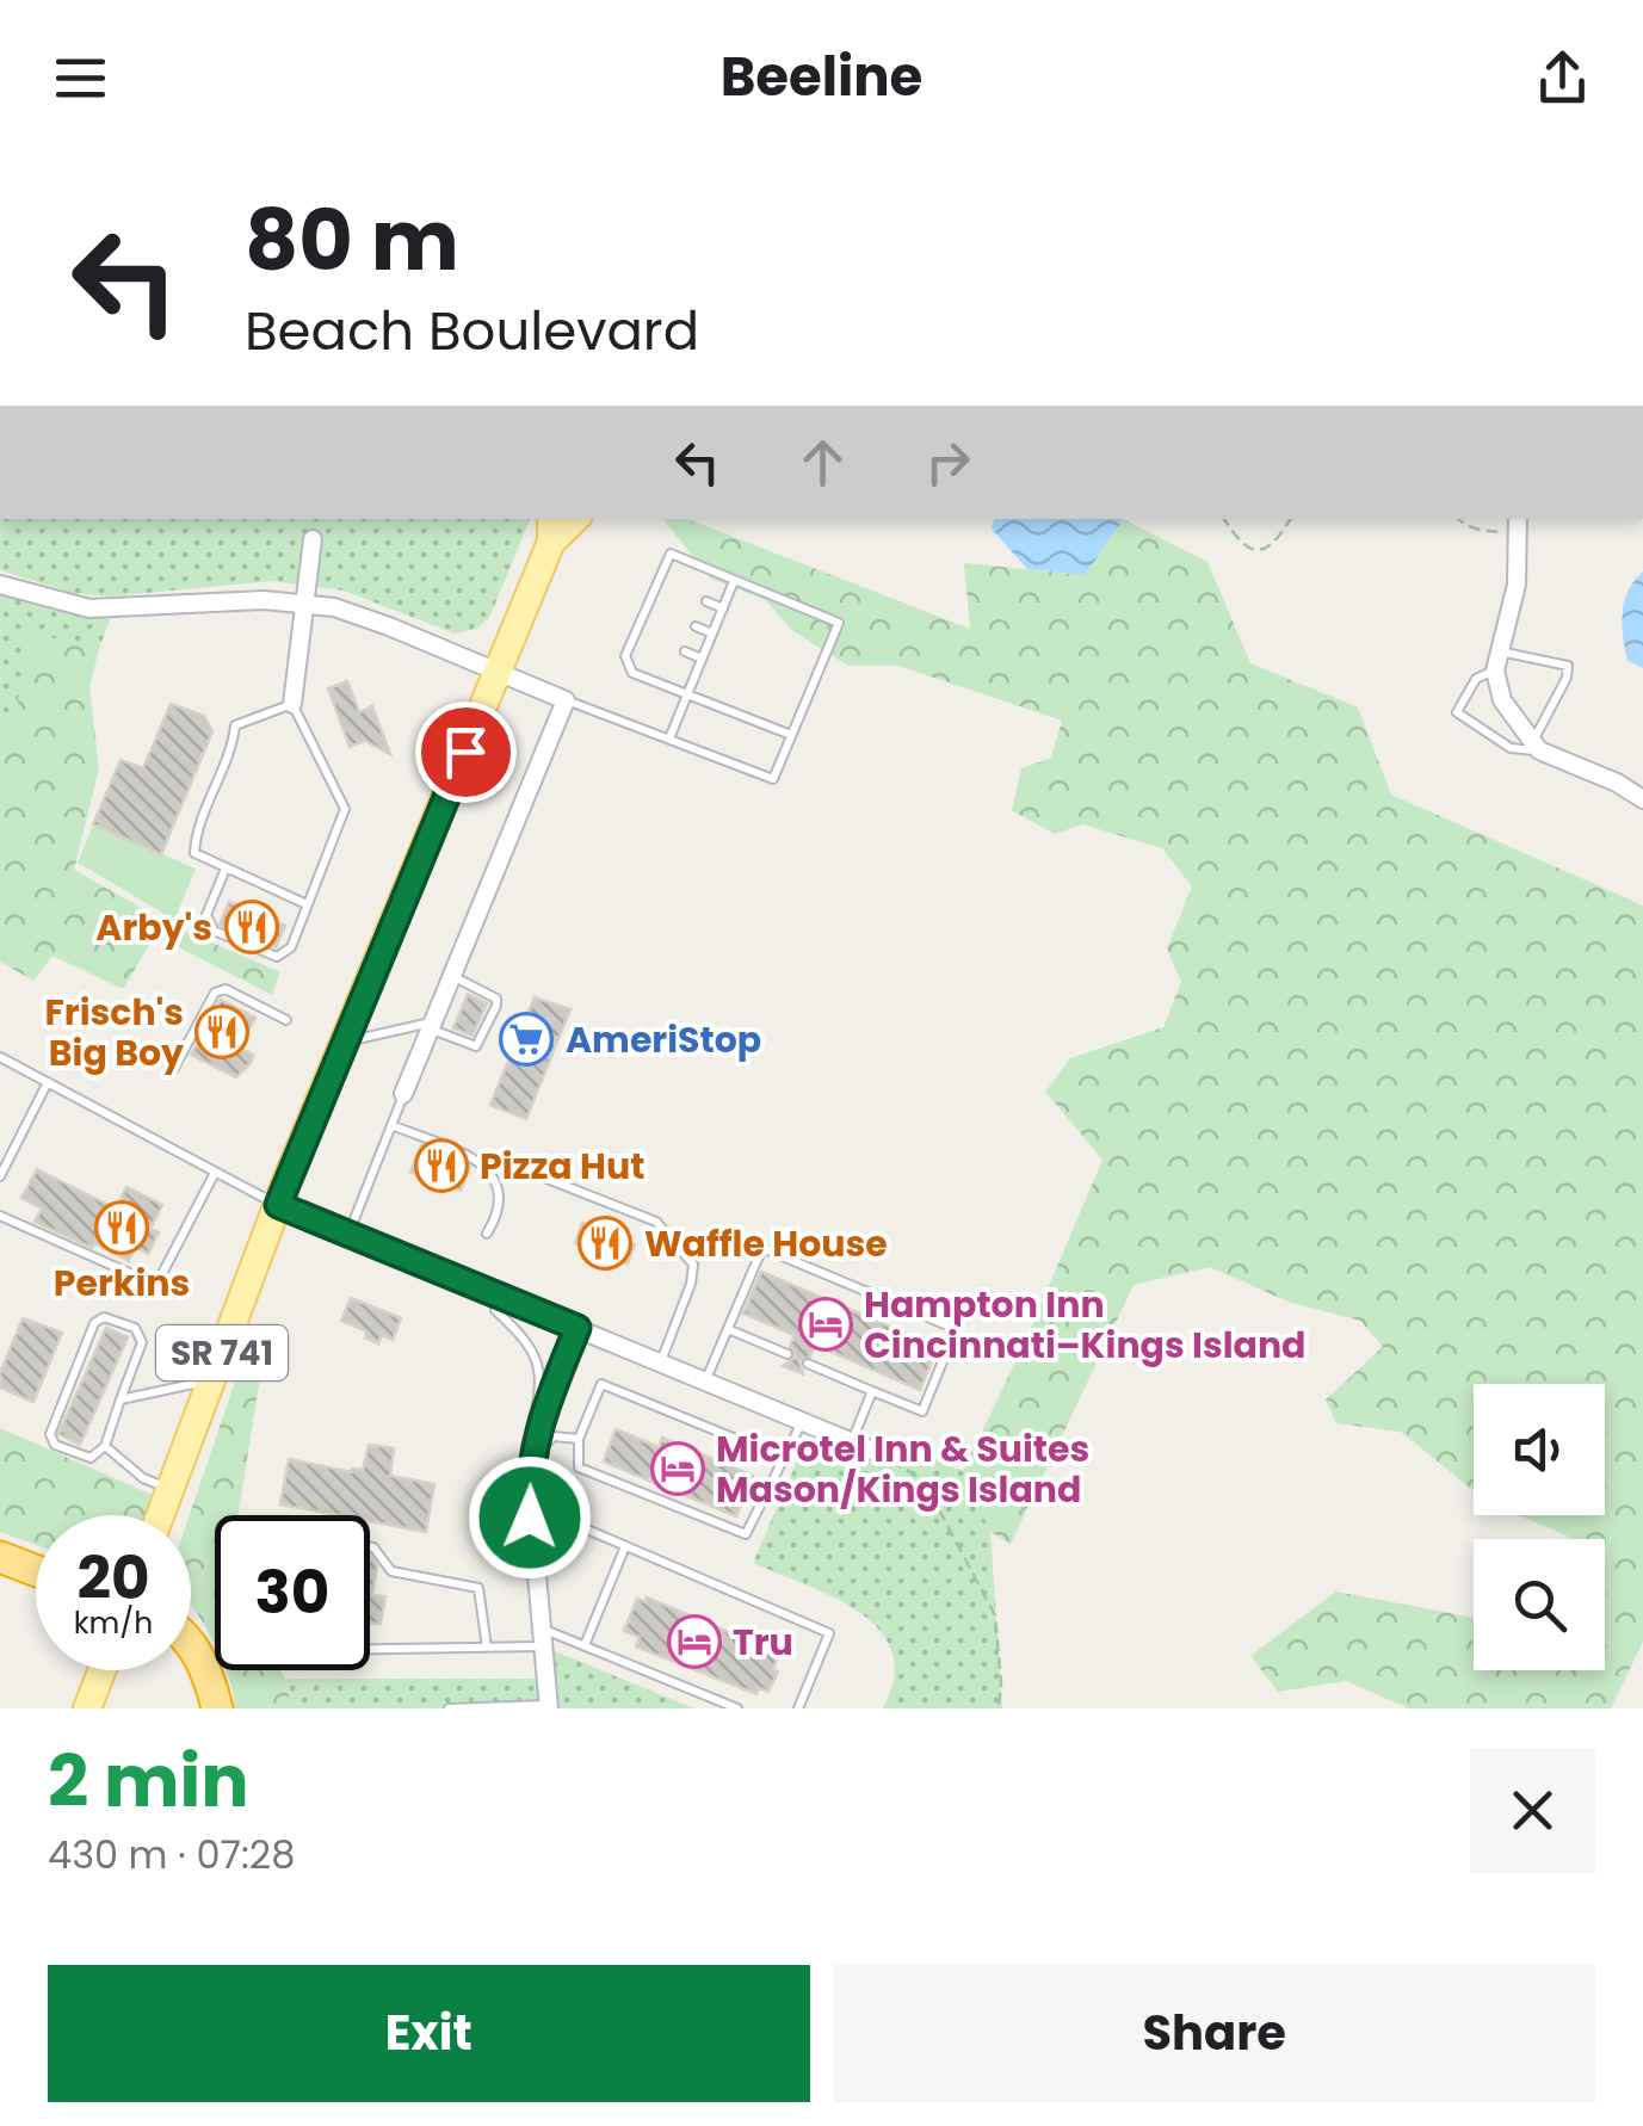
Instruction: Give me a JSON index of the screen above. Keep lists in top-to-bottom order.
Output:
{
  "streets": {
    "main road": ["SR 741"]
  },
  "places": {
    "restaurant": [
      "Arby's",
      "Frisch's Big Boy",
      "Pizza Hut",
      "Perkins",
      "Waffle House"
    ],
    "supermarket": ["AmeriStop"],
    "hotel": ["Hampton Inn Cincinnati–Kings Island", "Microtel Inn & Suites Mason/Kings Island", "Tru"]
  },
  "page": {
    "header": "Beeline",
    "turn": ["80 m", "Beach Boulevard"],
    "speed": "20 km/h",
    "limit": "30",
    "heading": ["2 min", "430 m · 07:28"],
    "buttons": ["Exit", "Share"]
  }
}
